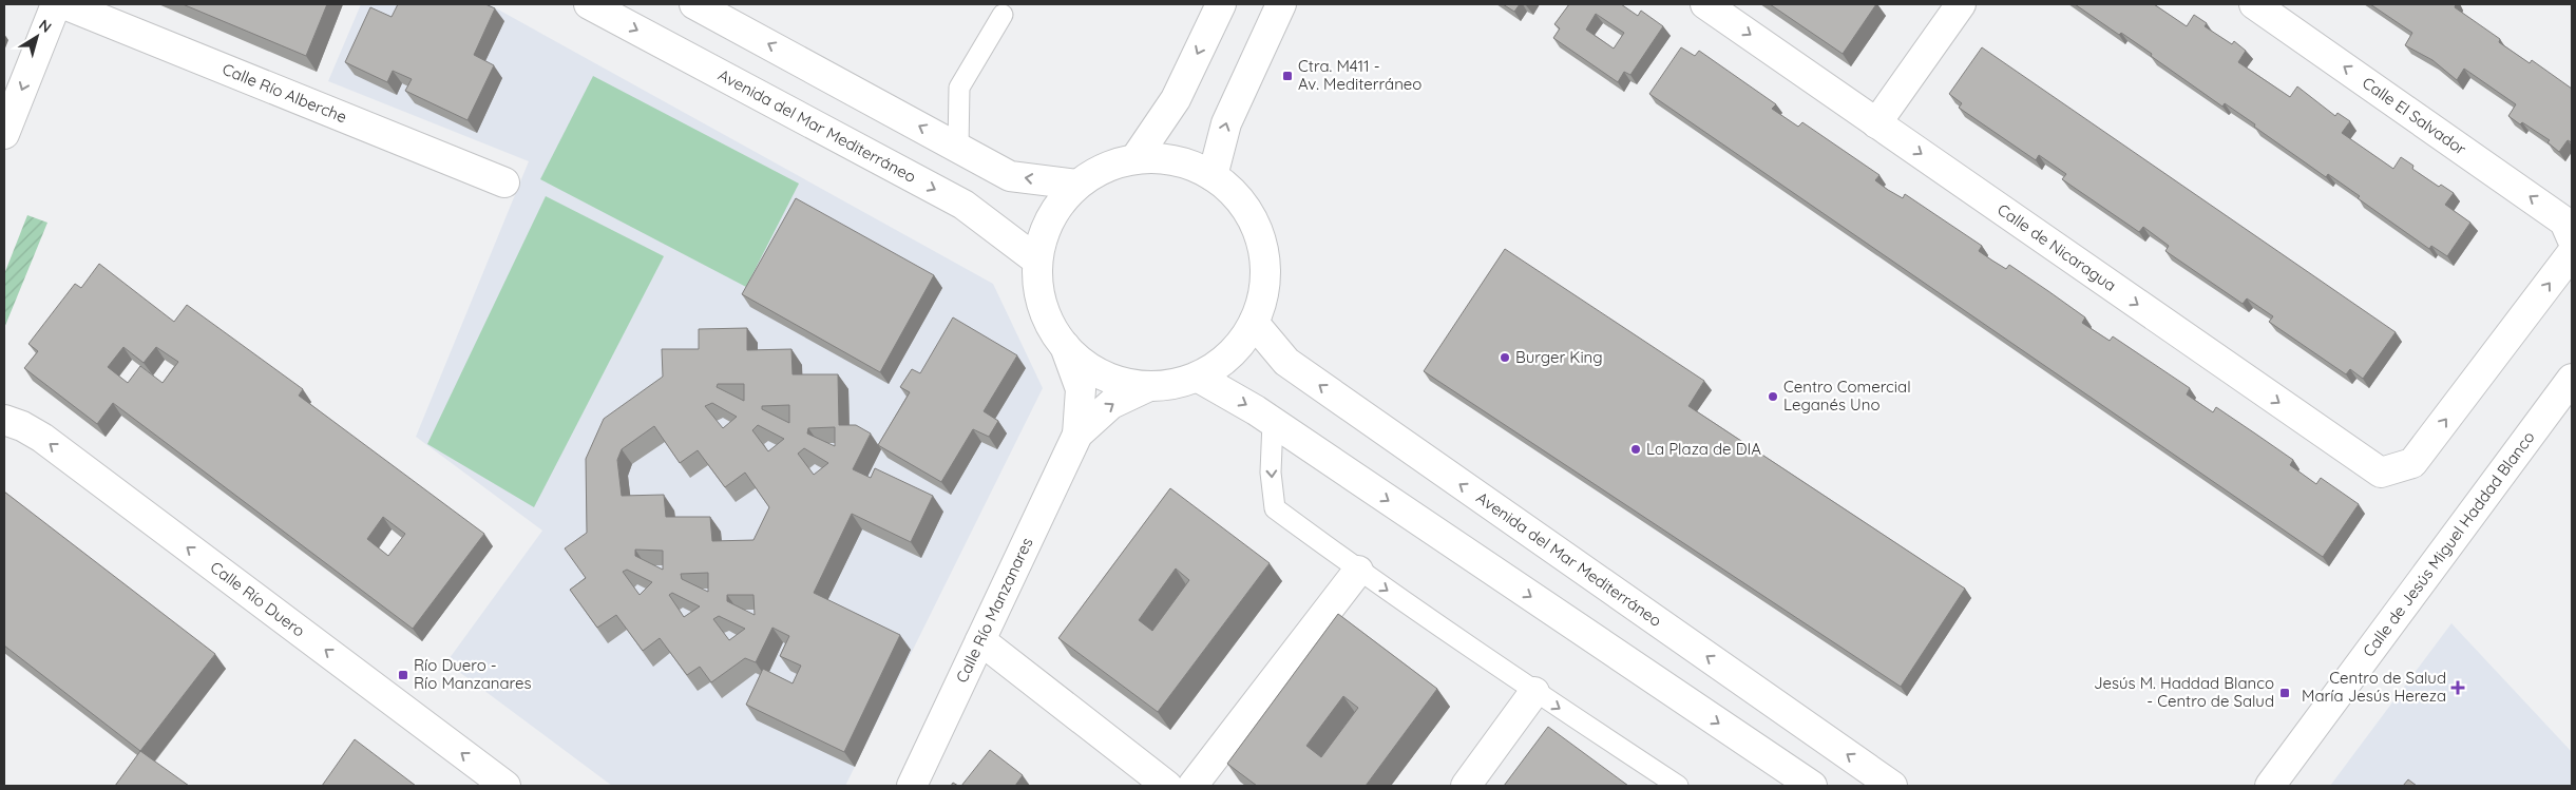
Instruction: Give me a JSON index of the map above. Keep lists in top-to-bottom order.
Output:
{
  "streets": {
    "street": [
      "Calle Río Alberche",
      "Calle El Salvador",
      "Avenida del Mar Mediterráneo",
      "Calle de Nicaragua",
      "Calle de Jesús Miguel Haddad Blanco",
      "Calle Río Duero",
      "Calle Río Manzanares"
    ]
  },
  "crossings": [
    ["Calle El Salvador", "Calle de Nicaragua"]
  ],
  "one_way": ["Calle El Salvador", "Calle Río Duero"],
  "places": {
    "transit": ["Ctra. M411 - Av. Mediterráneo", "Río Duero - Río Manzanares", "Jesús M. Haddad Blanco - Centro de Salud"],
    "other": ["Burger King", "Centro Comercial Leganés Uno", "La Plaza de DIA"],
    "health": ["Centro de Salud María Jesús Hereza"]
  },
  "north": "top right"
}
